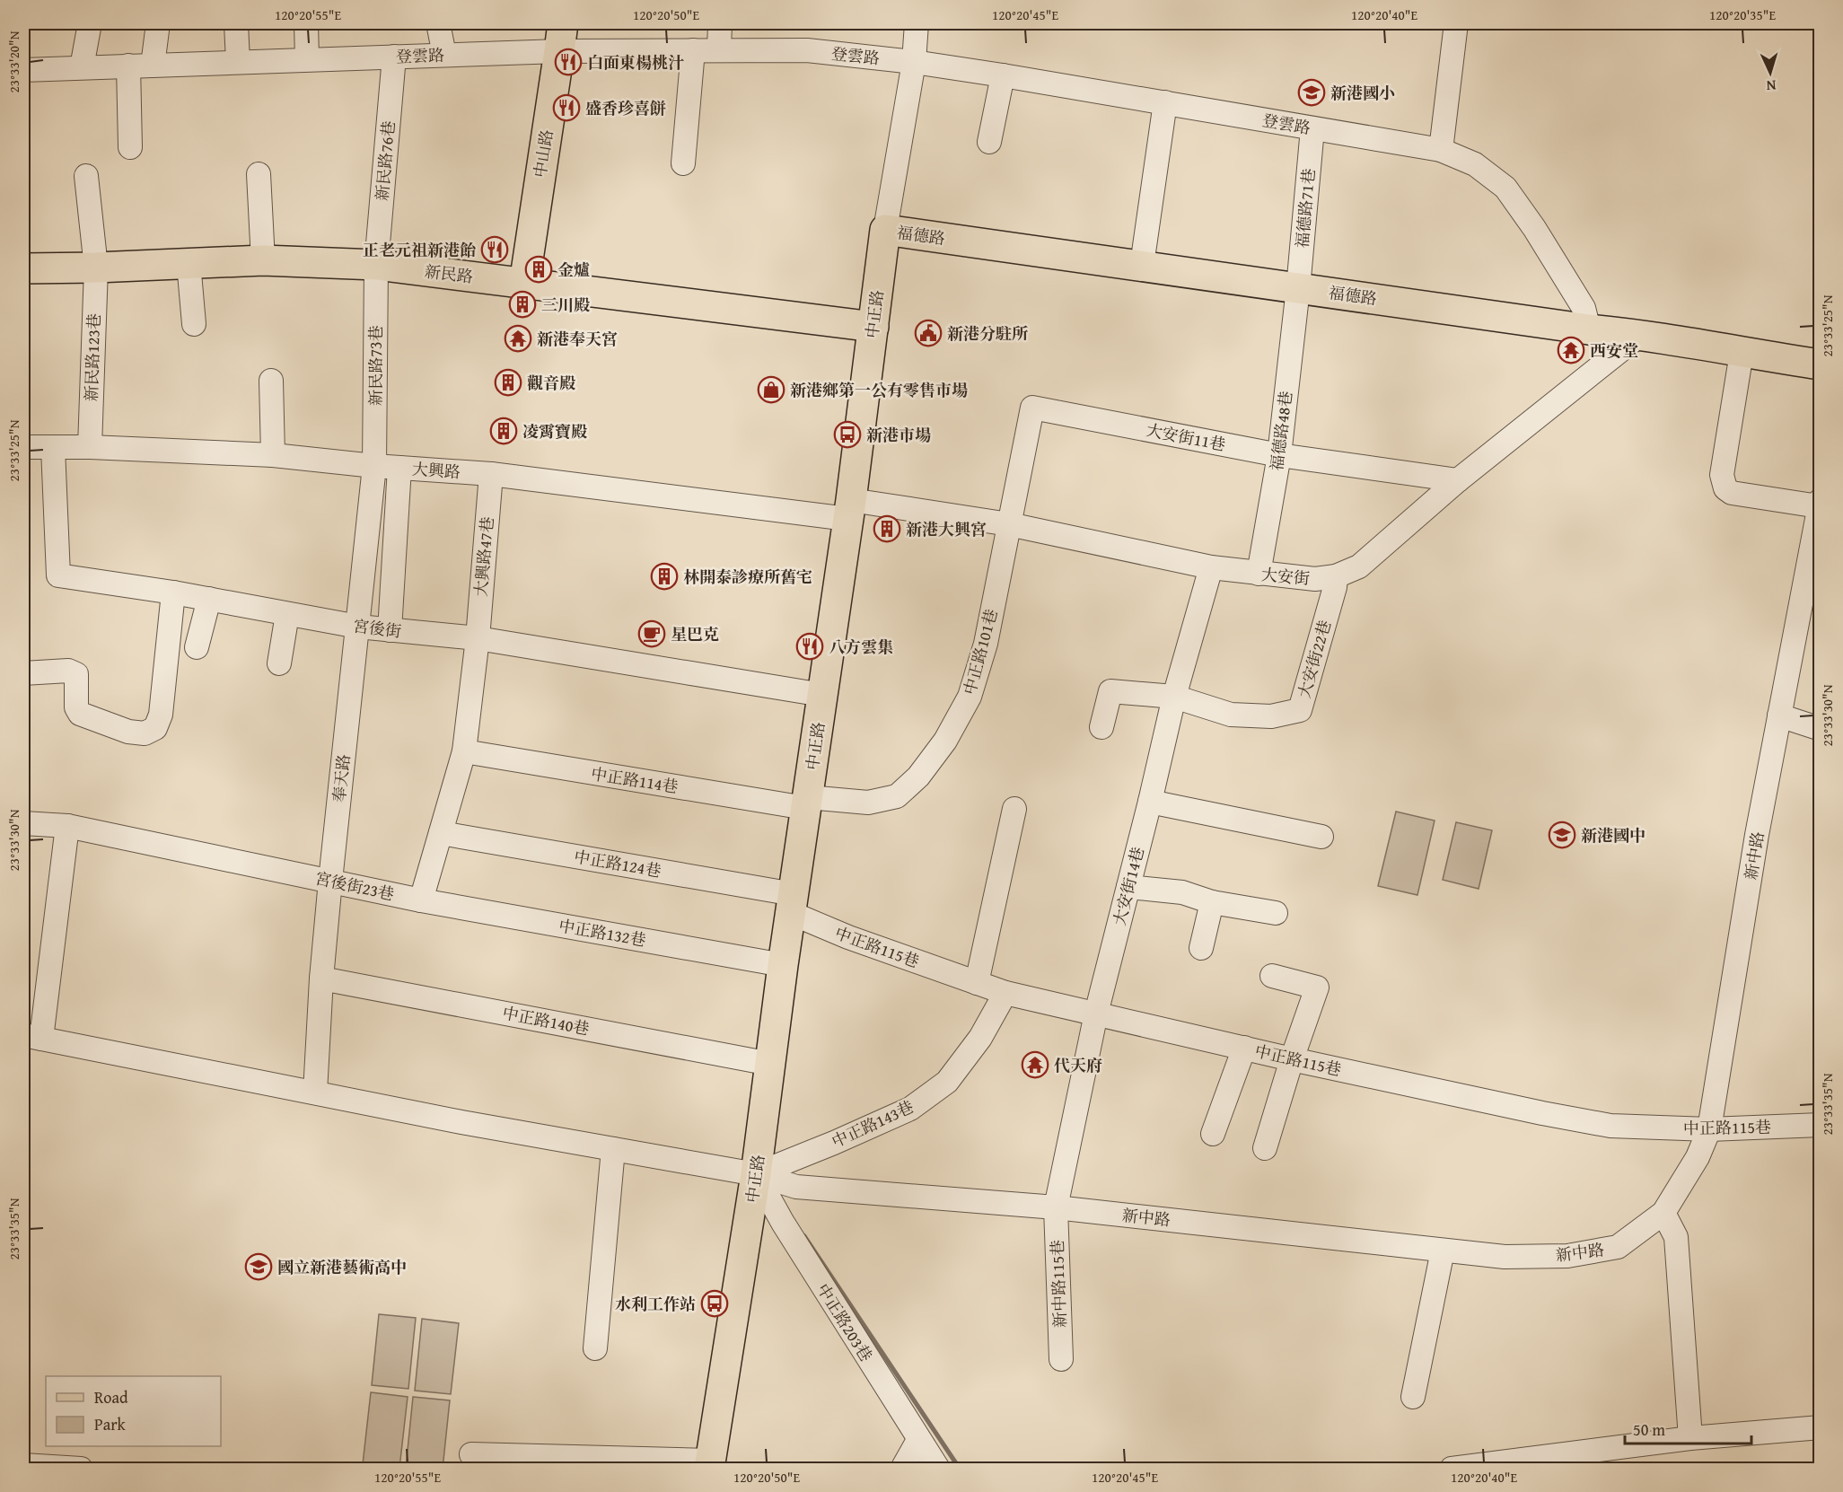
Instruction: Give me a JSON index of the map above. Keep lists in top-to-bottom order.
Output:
{
  "streets": {
    "main road": [
      "中山路",
      "福德路",
      "新民路",
      "中正路"
    ],
    "street": [
      "登雲路",
      "新民路76巷",
      "福德路71巷",
      "新民路123巷",
      "新民路73巷",
      "福德路48巷",
      "大安街11巷",
      "大興路",
      "大興路47巷",
      "大安街",
      "宮後街",
      "中正路101巷",
      "大安街22巷",
      "奉天路",
      "中正路114巷",
      "新中路",
      "中正路124巷",
      "宮後街23巷",
      "大安街14巷",
      "中正路132巷",
      "中正路115巷",
      "中正路140巷",
      "中正路143巷",
      "新中路115巷",
      "中正路203巷"
    ]
  },
  "crossings": [
    ["登雲路", "中山路"],
    ["登雲路", "新民路76巷"],
    ["登雲路", "福德路71巷"],
    ["登雲路", "福德路"],
    ["登雲路", "中正路"],
    ["中山路", "新民路"],
    ["新民路76巷", "新民路"],
    ["新民路76巷", "新民路73巷"],
    ["福德路71巷", "福德路"],
    ["福德路71巷", "福德路48巷"],
    ["福德路", "中正路"],
    ["福德路", "福德路48巷"],
    ["福德路", "大安街"],
    ["新民路", "中正路"],
    ["新民路", "新民路123巷"],
    ["新民路", "新民路73巷"],
    ["中正路", "大興路"],
    ["中正路", "大安街"],
    ["中正路", "宮後街"],
    ["中正路", "中正路101巷"],
    ["中正路", "中正路114巷"],
    ["中正路", "新中路"],
    ["中正路", "中正路124巷"],
    ["中正路", "中正路132巷"],
    ["中正路", "中正路115巷"],
    ["中正路", "中正路140巷"],
    ["中正路", "中正路143巷"],
    ["中正路", "中正路203巷"],
    ["新民路123巷", "大興路"],
    ["新民路73巷", "大興路"],
    ["新民路73巷", "奉天路"],
    ["福德路48巷", "大安街11巷"],
    ["福德路48巷", "大安街"],
    ["大安街11巷", "大安街"],
    ["大安街11巷", "中正路101巷"],
    ["大興路", "大興路47巷"],
    ["大興路", "大安街"],
    ["大興路", "宮後街"],
    ["大興路", "奉天路"],
    ["大興路47巷", "宮後街"],
    ["大安街", "中正路101巷"],
    ["大安街", "大安街22巷"],
    ["大安街", "大安街14巷"],
    ["宮後街", "奉天路"],
    ["中正路101巷", "中正路114巷"],
    ["大安街22巷", "大安街14巷"],
    ["奉天路", "新中路"],
    ["奉天路", "宮後街23巷"],
    ["奉天路", "中正路140巷"],
    ["新中路", "大安街14巷"],
    ["新中路", "中正路115巷"],
    ["新中路", "中正路143巷"],
    ["新中路", "新中路115巷"],
    ["新中路", "中正路203巷"],
    ["中正路124巷", "中正路115巷"],
    ["宮後街23巷", "中正路132巷"],
    ["大安街14巷", "中正路115巷"],
    ["大安街14巷", "新中路115巷"],
    ["中正路115巷", "中正路143巷"],
    ["中正路143巷", "中正路203巷"]
  ],
  "places": {
    "restaurant": [
      "白面東楊桃汁",
      "盛香珍喜餅",
      "正老元祖新港飴",
      "八方雲集"
    ],
    "school or university": ["新港國小", "新港國中", "國立新港藝術高中"],
    "building": [
      "金爐",
      "三川殿",
      "觀音殿",
      "凌霄寶殿",
      "新港大興宮",
      "林開泰診療所舊宅"
    ],
    "public building": ["新港分駐所"],
    "temple": ["新港奉天宮", "西安堂", "代天府"],
    "shop": ["新港鄉第一公有零售市場"],
    "bus stop": ["新港市場", "水利工作站"],
    "cafe": ["星巴克"]
  },
  "legend": ["Road", "Park"],
  "scale_bar": "50 m",
  "north": "bottom",
  "coordinates": [
    "120°20'55\"E",
    "120°20'50\"E",
    "120°20'45\"E",
    "120°20'40\"E",
    "120°20'35\"E",
    "23°33'20\"N",
    "23°33'25\"N",
    "23°33'30\"N",
    "23°33'35\"N"
  ]
}
